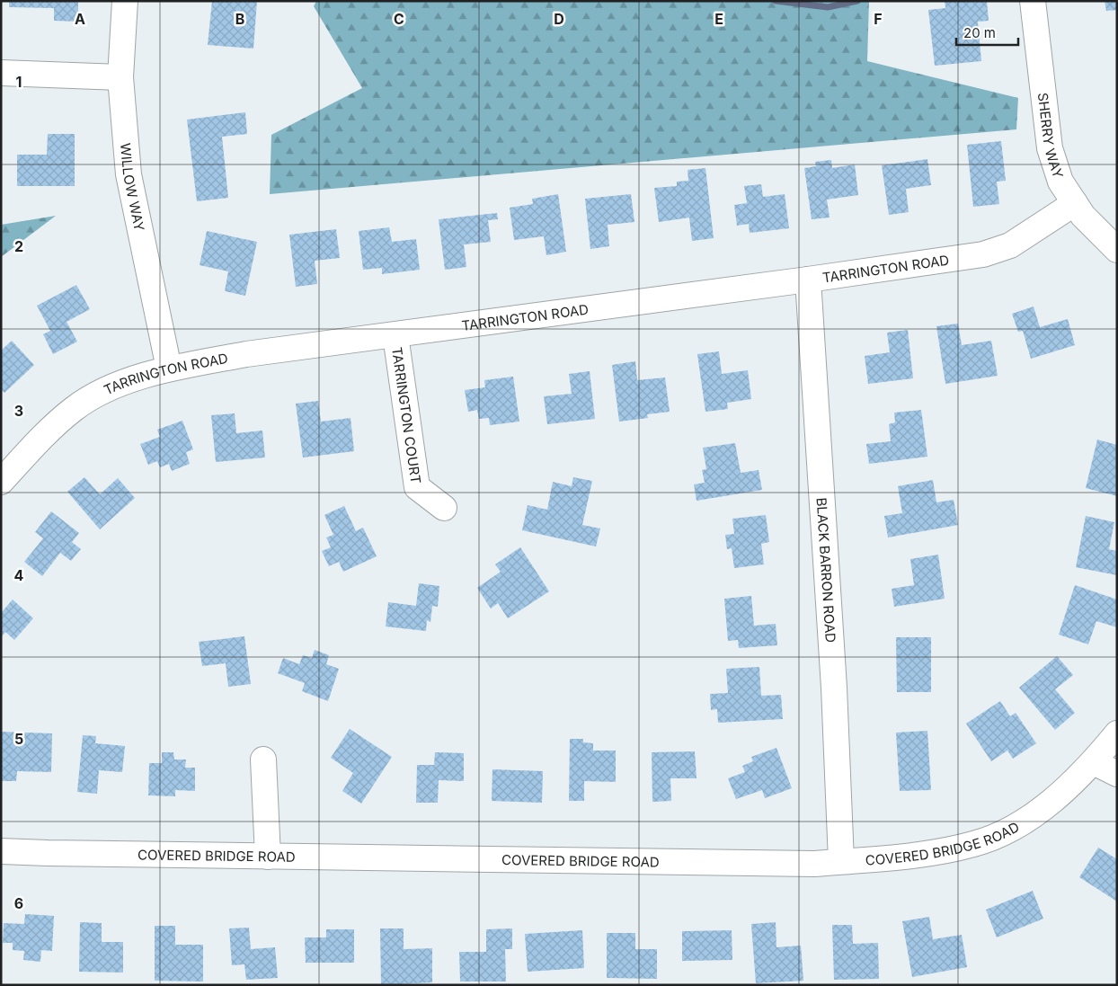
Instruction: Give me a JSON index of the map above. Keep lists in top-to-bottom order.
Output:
{
  "streets": {
    "street": [
      "SHERRY WAY",
      "WILLOW WAY",
      "TARRINGTON ROAD",
      "TARRINGTON COURT",
      "BLACK BARRON ROAD",
      "COVERED BRIDGE ROAD"
    ]
  },
  "crossings": [
    ["SHERRY WAY", "TARRINGTON ROAD"],
    ["WILLOW WAY", "TARRINGTON ROAD"],
    ["TARRINGTON ROAD", "TARRINGTON COURT"],
    ["TARRINGTON ROAD", "BLACK BARRON ROAD"],
    ["BLACK BARRON ROAD", "COVERED BRIDGE ROAD"]
  ],
  "scale_bar": "20 m",
  "grid": {
    "columns": [
      "A",
      "B",
      "C",
      "D",
      "E",
      "F"
    ],
    "rows": [
      "1",
      "2",
      "3",
      "4",
      "5",
      "6"
    ]
  }
}
